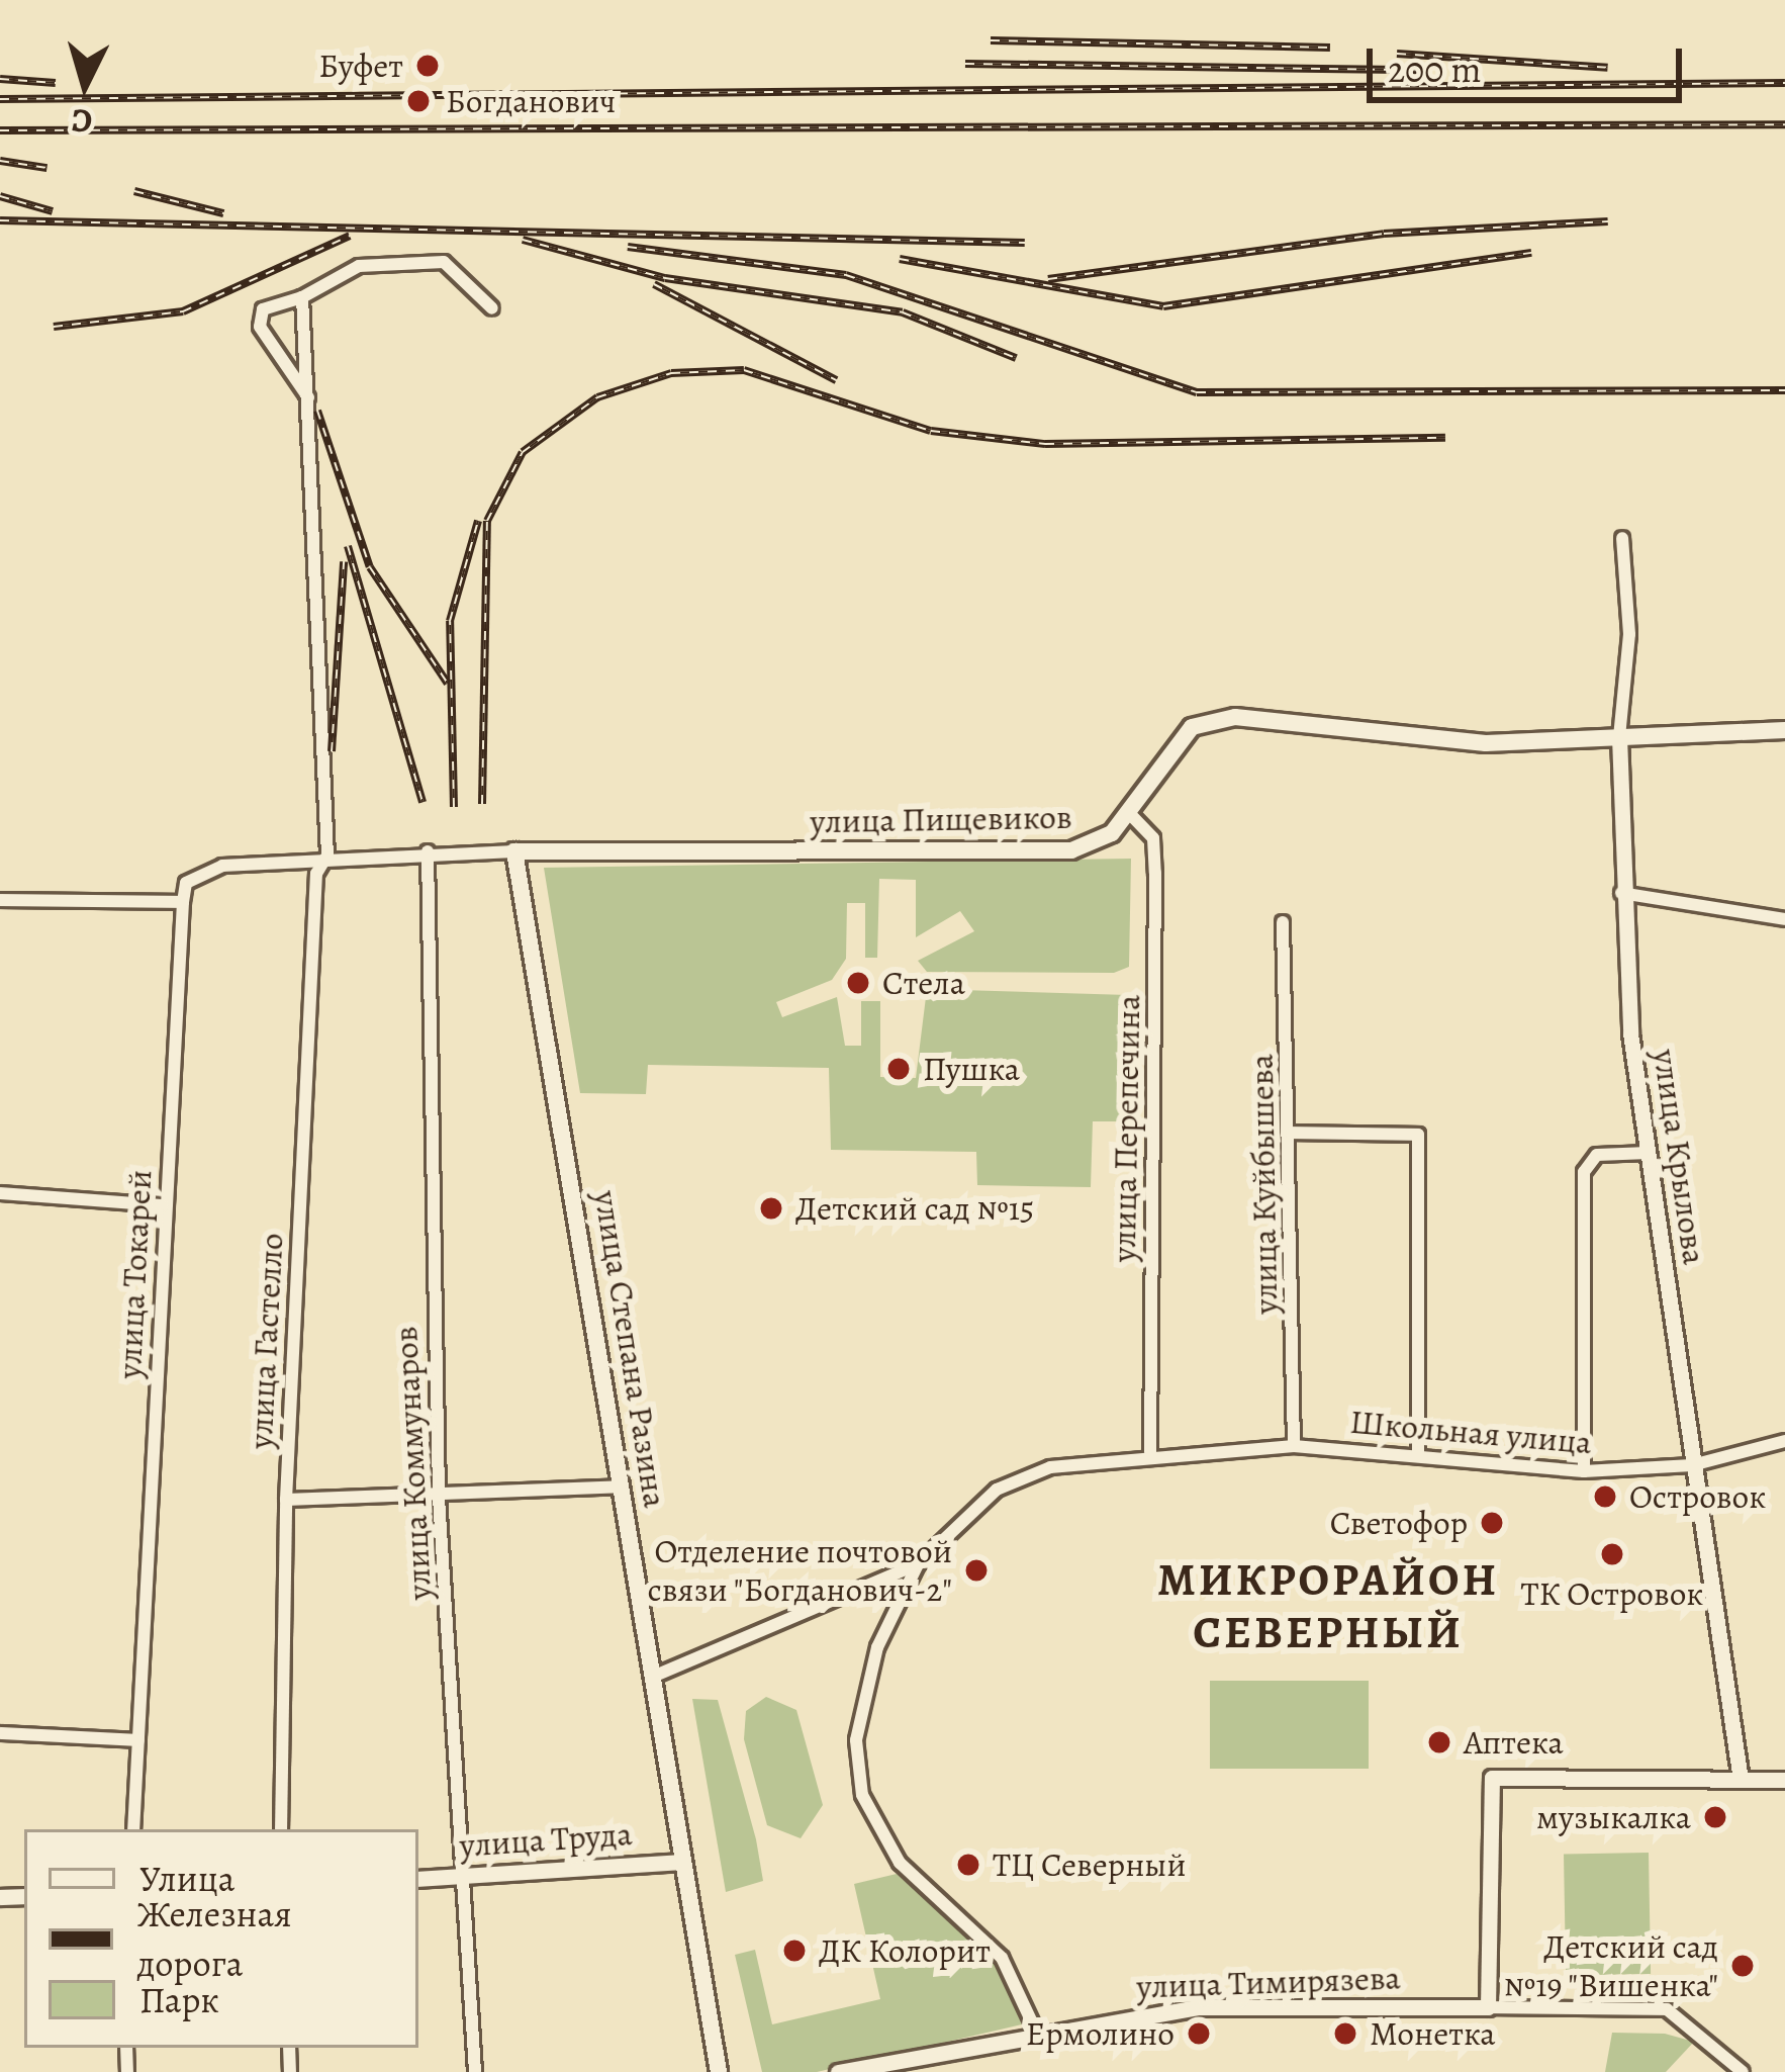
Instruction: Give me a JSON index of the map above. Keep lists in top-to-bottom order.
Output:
{
  "streets": {
    "main road": ["улица Пищевиков", "улица Степана Разина"],
    "street": [
      "улица Перепечина",
      "улица Крылова",
      "улица Куйбышева",
      "улица Токарей",
      "улица Гастелло",
      "Школьная улица",
      "улица Коммунаров",
      "улица Труда",
      "улица Тимирязева"
    ]
  },
  "crossings": [
    ["улица Пищевиков", "улица Перепечина"],
    ["улица Пищевиков", "улица Крылова"],
    ["улица Пищевиков", "улица Токарей"],
    ["улица Пищевиков", "улица Гастелло"],
    ["улица Пищевиков", "улица Степана Разина"],
    ["улица Пищевиков", "улица Коммунаров"],
    ["улица Перепечина", "Школьная улица"],
    ["улица Крылова", "Школьная улица"],
    ["улица Куйбышева", "Школьная улица"],
    ["улица Степана Разина", "улица Труда"],
    ["улица Коммунаров", "улица Труда"]
  ],
  "districts": ["МИКРОРАЙОН СЕВЕРНЫЙ"],
  "places": [
    "Буфет",
    "Богданович",
    "Стела",
    "Пушка",
    "Детский сад №15",
    "Островок",
    "Светофор",
    "ТК Островок",
    "Отделение почтовой связи \"Богданович-2\"",
    "Аптека",
    "музыкалка",
    "ТЦ Северный",
    "ДК Колорит",
    "Детский сад №19 \"Вишенка\"",
    "Ермолино",
    "Монетка"
  ],
  "legend": ["Улица", "Железная дорога", "Парк"],
  "scale_bar": "200 m",
  "north": "bottom"
}
